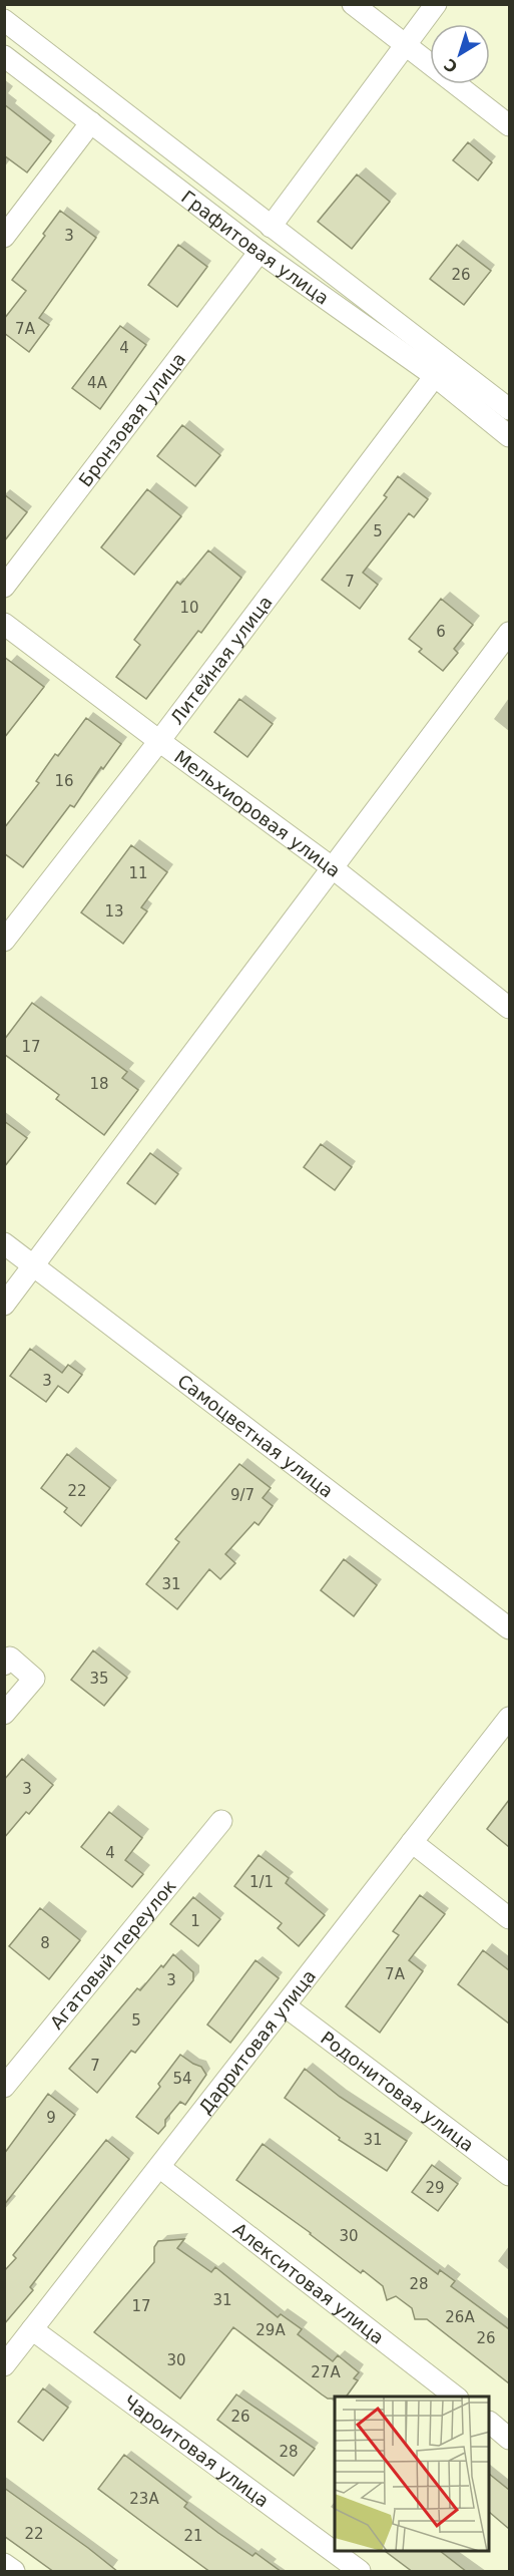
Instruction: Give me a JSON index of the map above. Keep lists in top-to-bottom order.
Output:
{
  "streets": {
    "street": [
      "Графитовая улица",
      "Бронзовая улица",
      "Литейная улица",
      "Мельхиоровая улица",
      "Самоцветная улица",
      "Агатовый переулок",
      "Дарритовая улица",
      "Родонитовая улица",
      "Алекситовая улица",
      "Чароитовая улица"
    ]
  },
  "crossings": [
    ["Графитовая улица", "Бронзовая улица"],
    ["Графитовая улица", "Литейная улица"],
    ["Литейная улица", "Мельхиоровая улица"],
    ["Дарритовая улица", "Родонитовая улица"],
    ["Дарритовая улица", "Алекситовая улица"],
    ["Дарритовая улица", "Чароитовая улица"]
  ],
  "house_numbers": [
    "3",
    "26",
    "7А",
    "4",
    "4А",
    "5",
    "7",
    "10",
    "6",
    "16",
    "11",
    "13",
    "17",
    "18",
    "3",
    "22",
    "9/7",
    "31",
    "35",
    "3",
    "4",
    "1/1",
    "1",
    "8",
    "7А",
    "3",
    "5",
    "7",
    "54",
    "9",
    "31",
    "29",
    "30",
    "28",
    "31",
    "17",
    "26А",
    "29А",
    "26",
    "30",
    "27А",
    "26",
    "28",
    "23А",
    "22",
    "21"
  ],
  "north": "bottom left"
}
